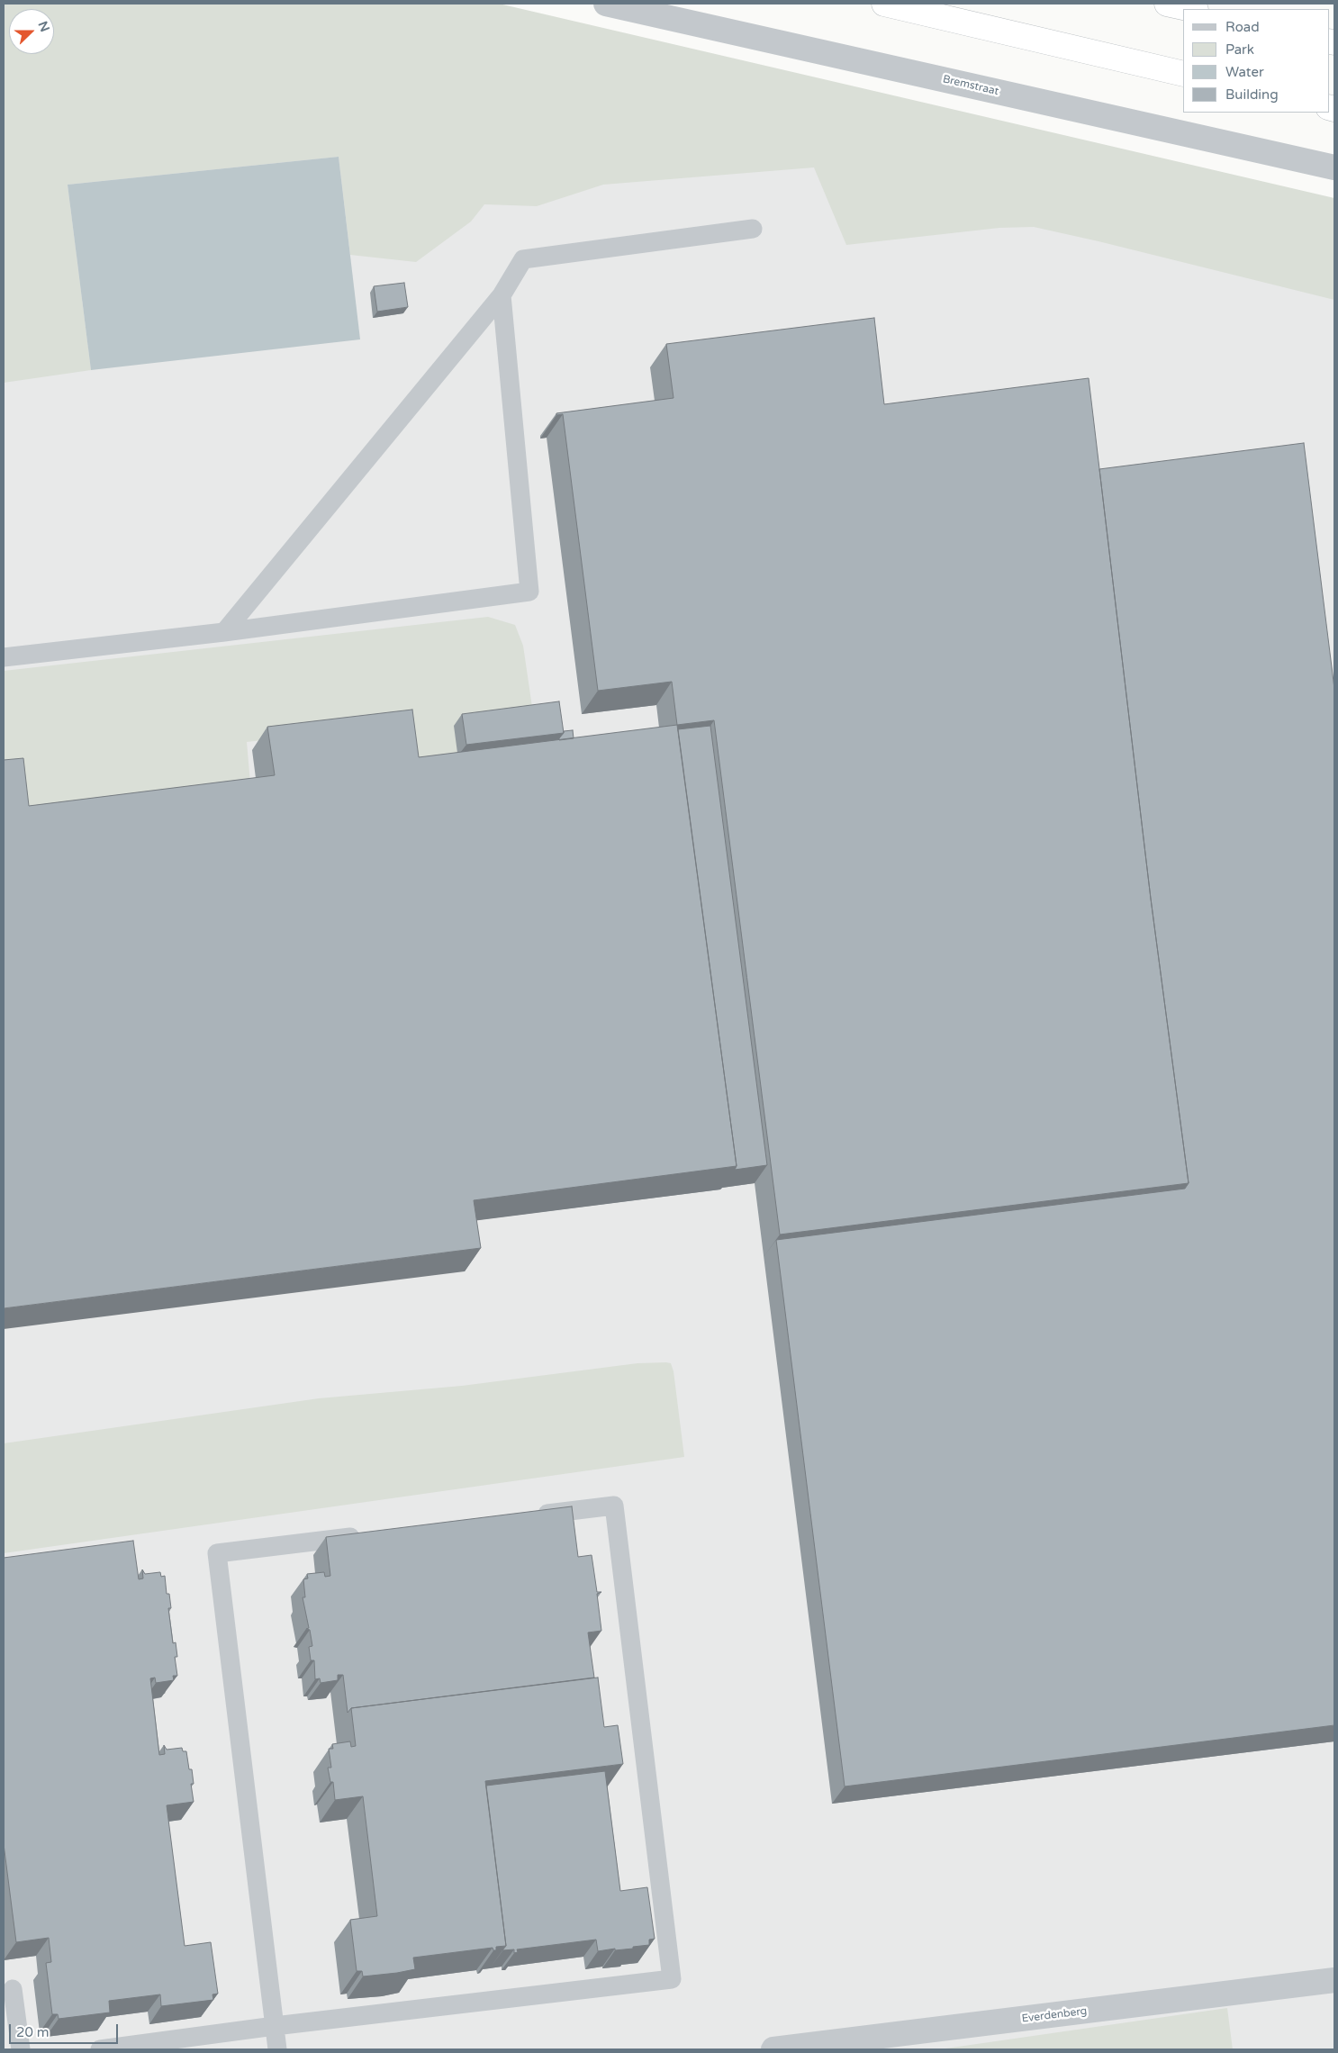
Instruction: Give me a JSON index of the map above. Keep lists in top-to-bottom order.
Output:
{
  "streets": {
    "street": ["Bremstraat", "Everdenberg"]
  },
  "legend": [
    "Road",
    "Park",
    "Water",
    "Building"
  ],
  "scale_bar": "20 m",
  "north": "right"
}
